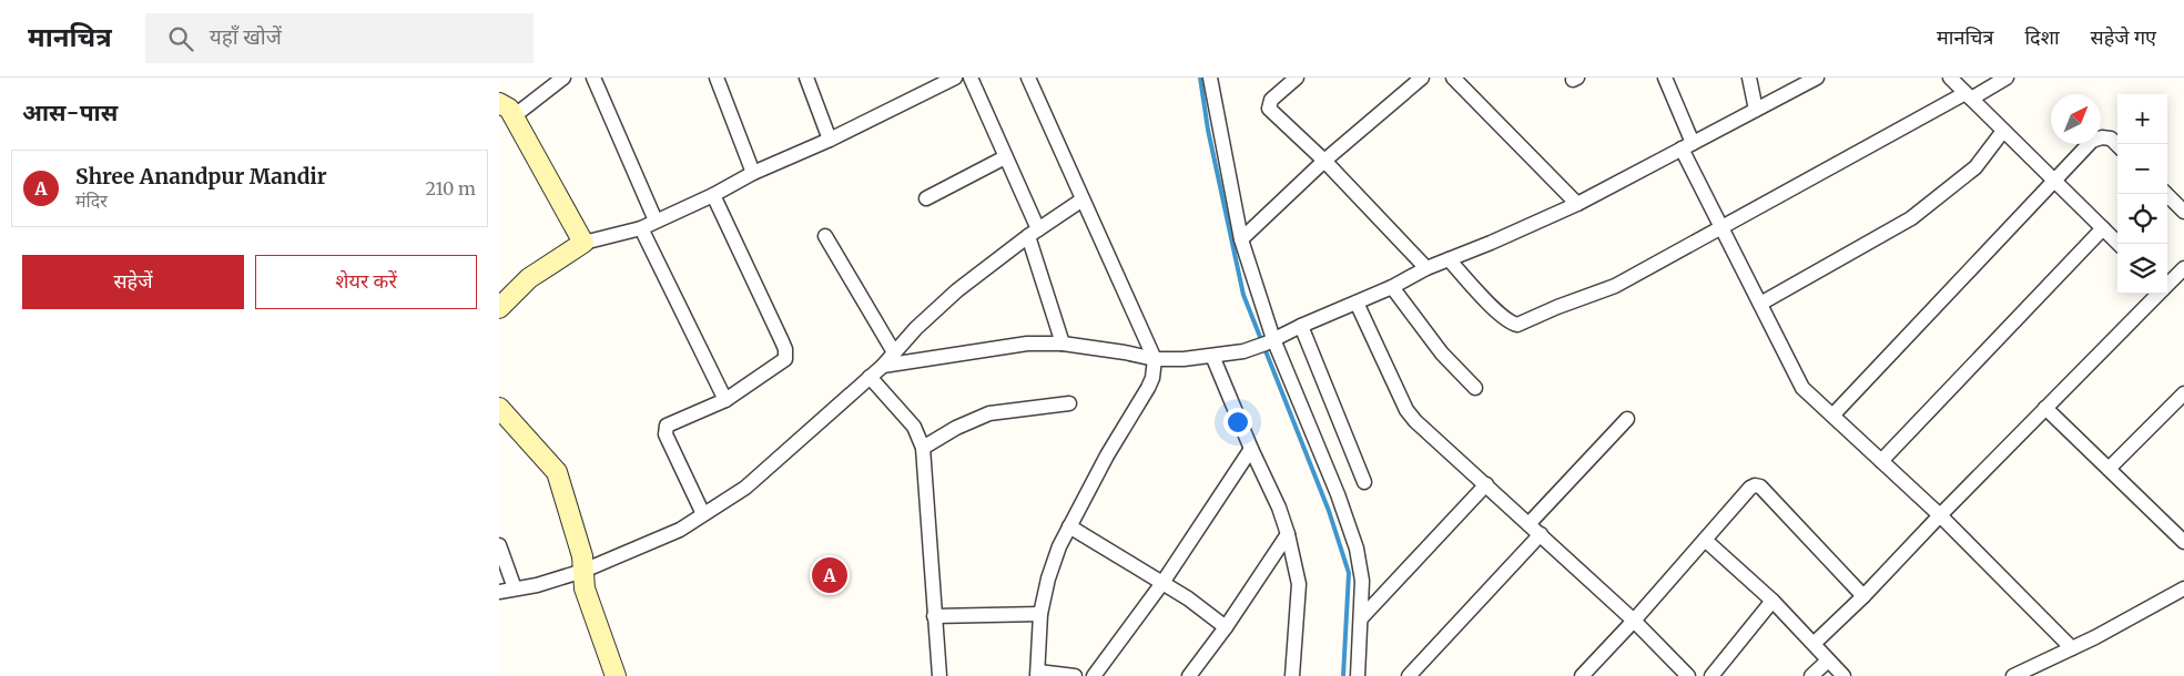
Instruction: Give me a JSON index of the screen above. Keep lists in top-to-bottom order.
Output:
{
  "north": "top right",
  "page": {
    "header": "मानचित्र",
    "search": "यहाँ खोजें",
    "nav": ["मानचित्र", "दिशा", "सहेजे गए"],
    "heading": "आस-पास",
    "map_buttons": ["+", "−"],
    "list": [
      {
        "mark": "A",
        "name": "Shree Anandpur Mandir",
        "note": "मंदिर",
        "value": "210 m"
      }
    ],
    "buttons": ["सहेजें", "शेयर करें"],
    "pins": "A"
  }
}
